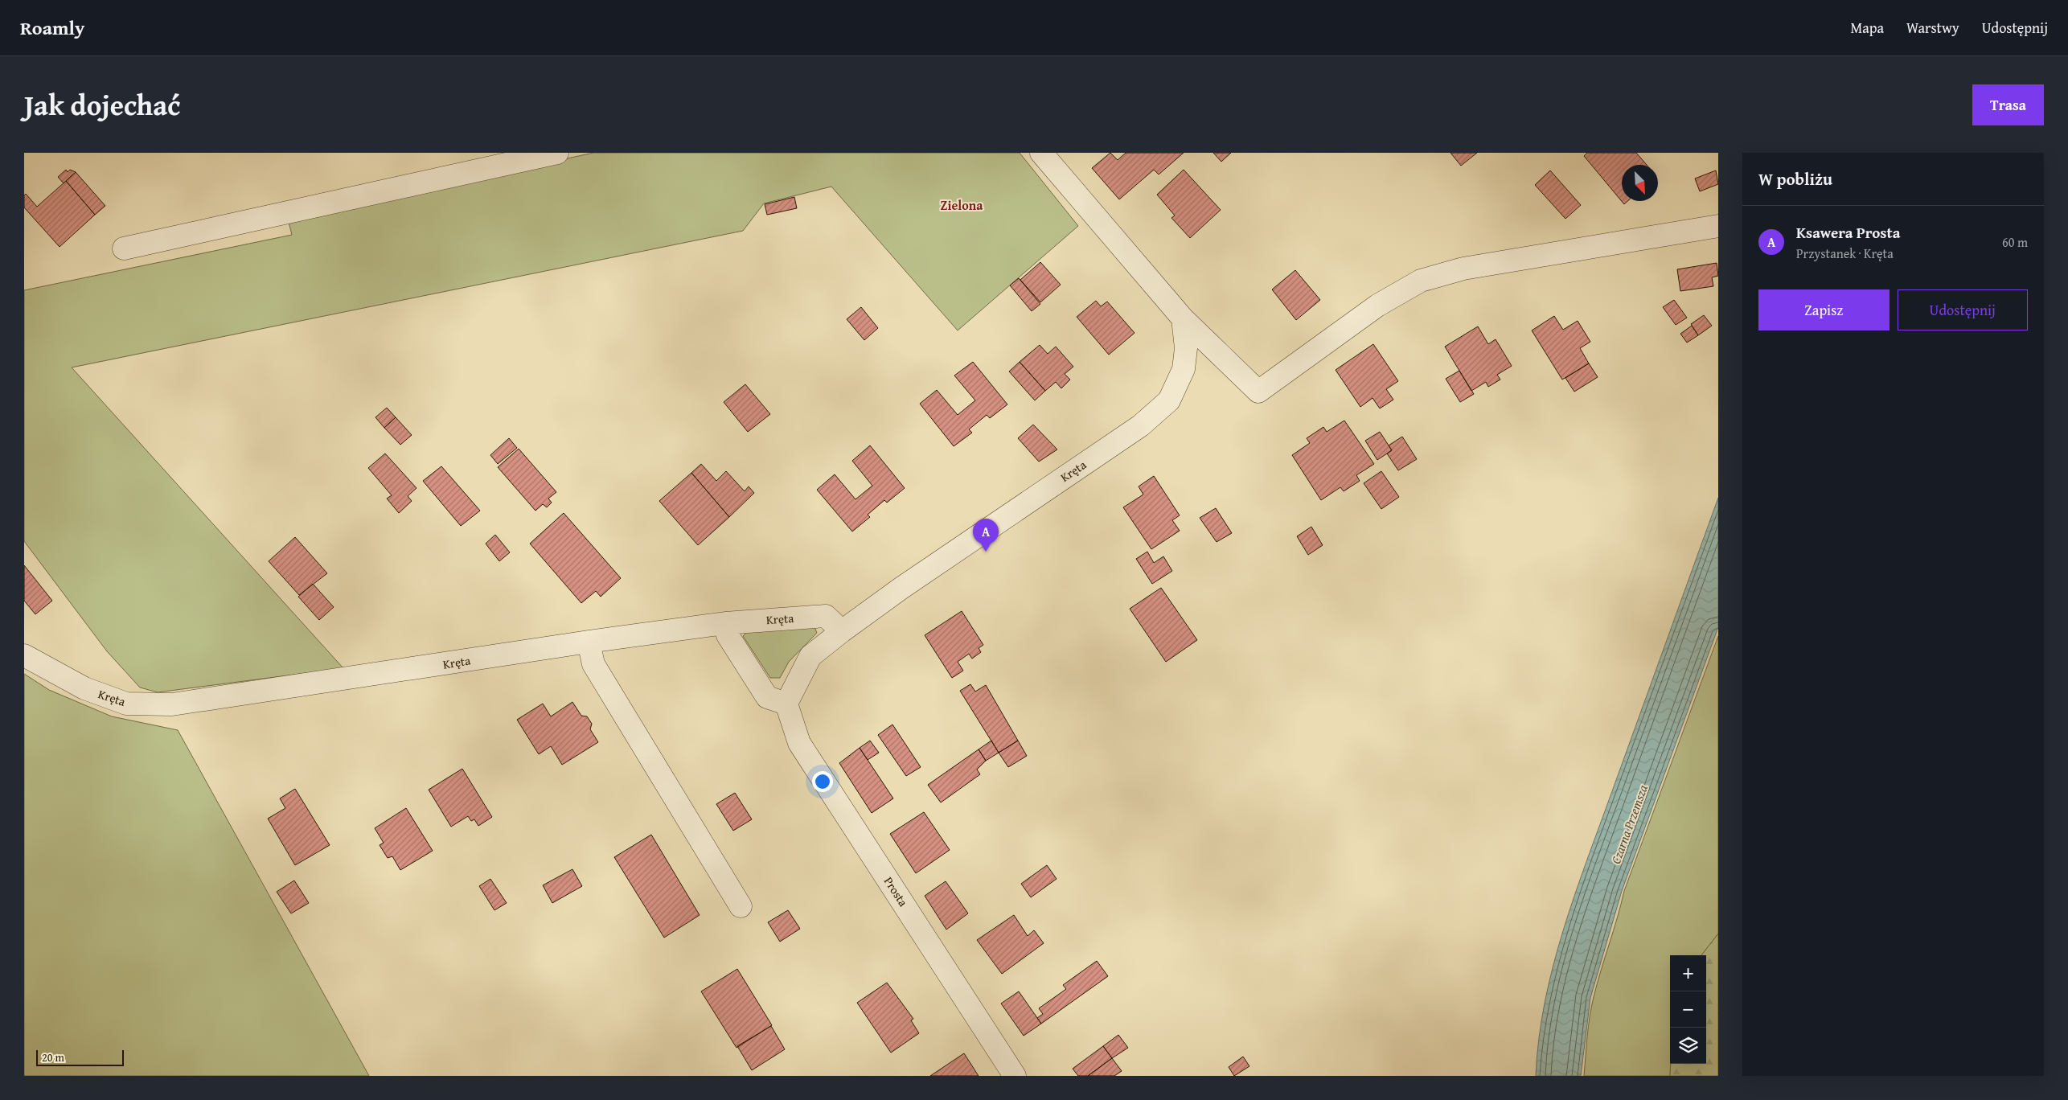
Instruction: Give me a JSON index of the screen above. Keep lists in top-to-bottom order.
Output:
{
  "streets": {
    "street": ["Kręta", "Prosta"]
  },
  "districts": ["Zielona"],
  "water": ["Czarna Przemsza"],
  "scale_bar": "20 m",
  "north": "bottom right",
  "page": {
    "header": "Roamly",
    "nav": ["Mapa", "Warstwy", "Udostępnij"],
    "title": "Jak dojechać",
    "buttons": [
      "Trasa",
      ["Zapisz", "Udostępnij"]
    ],
    "heading": "W pobliżu",
    "list": [
      {
        "mark": "A",
        "name": "Ksawera Prosta",
        "note": "Przystanek · Kręta",
        "value": "60 m"
      }
    ],
    "pins": "A",
    "map_buttons": ["+", "−"],
    "scale": "20 m"
  }
}
